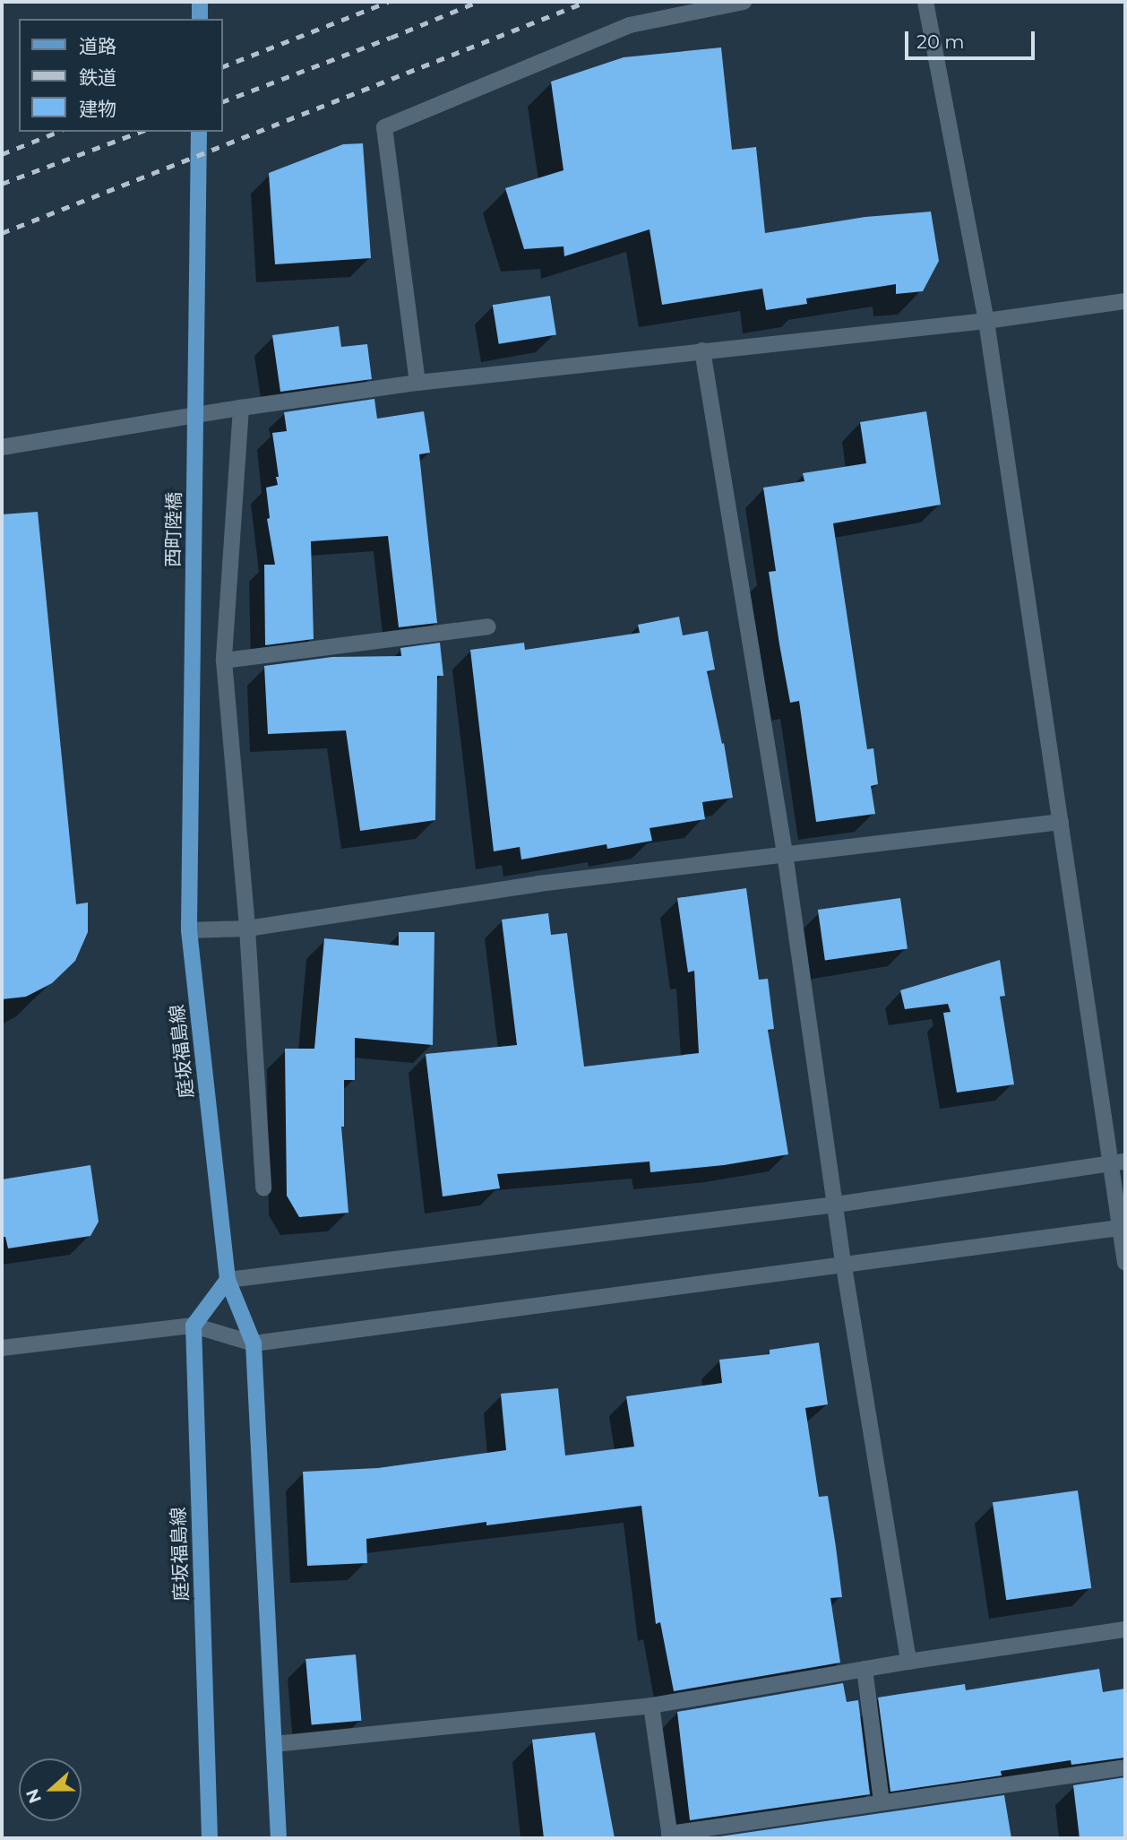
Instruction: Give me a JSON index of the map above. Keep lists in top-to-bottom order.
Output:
{
  "streets": {
    "main road": ["西町陸橋", "庭坂福島線"]
  },
  "crossings": [
    ["西町陸橋", "庭坂福島線"]
  ],
  "legend": ["道路", "鉄道", "建物"],
  "scale_bar": "20 m",
  "north": "left"
}
